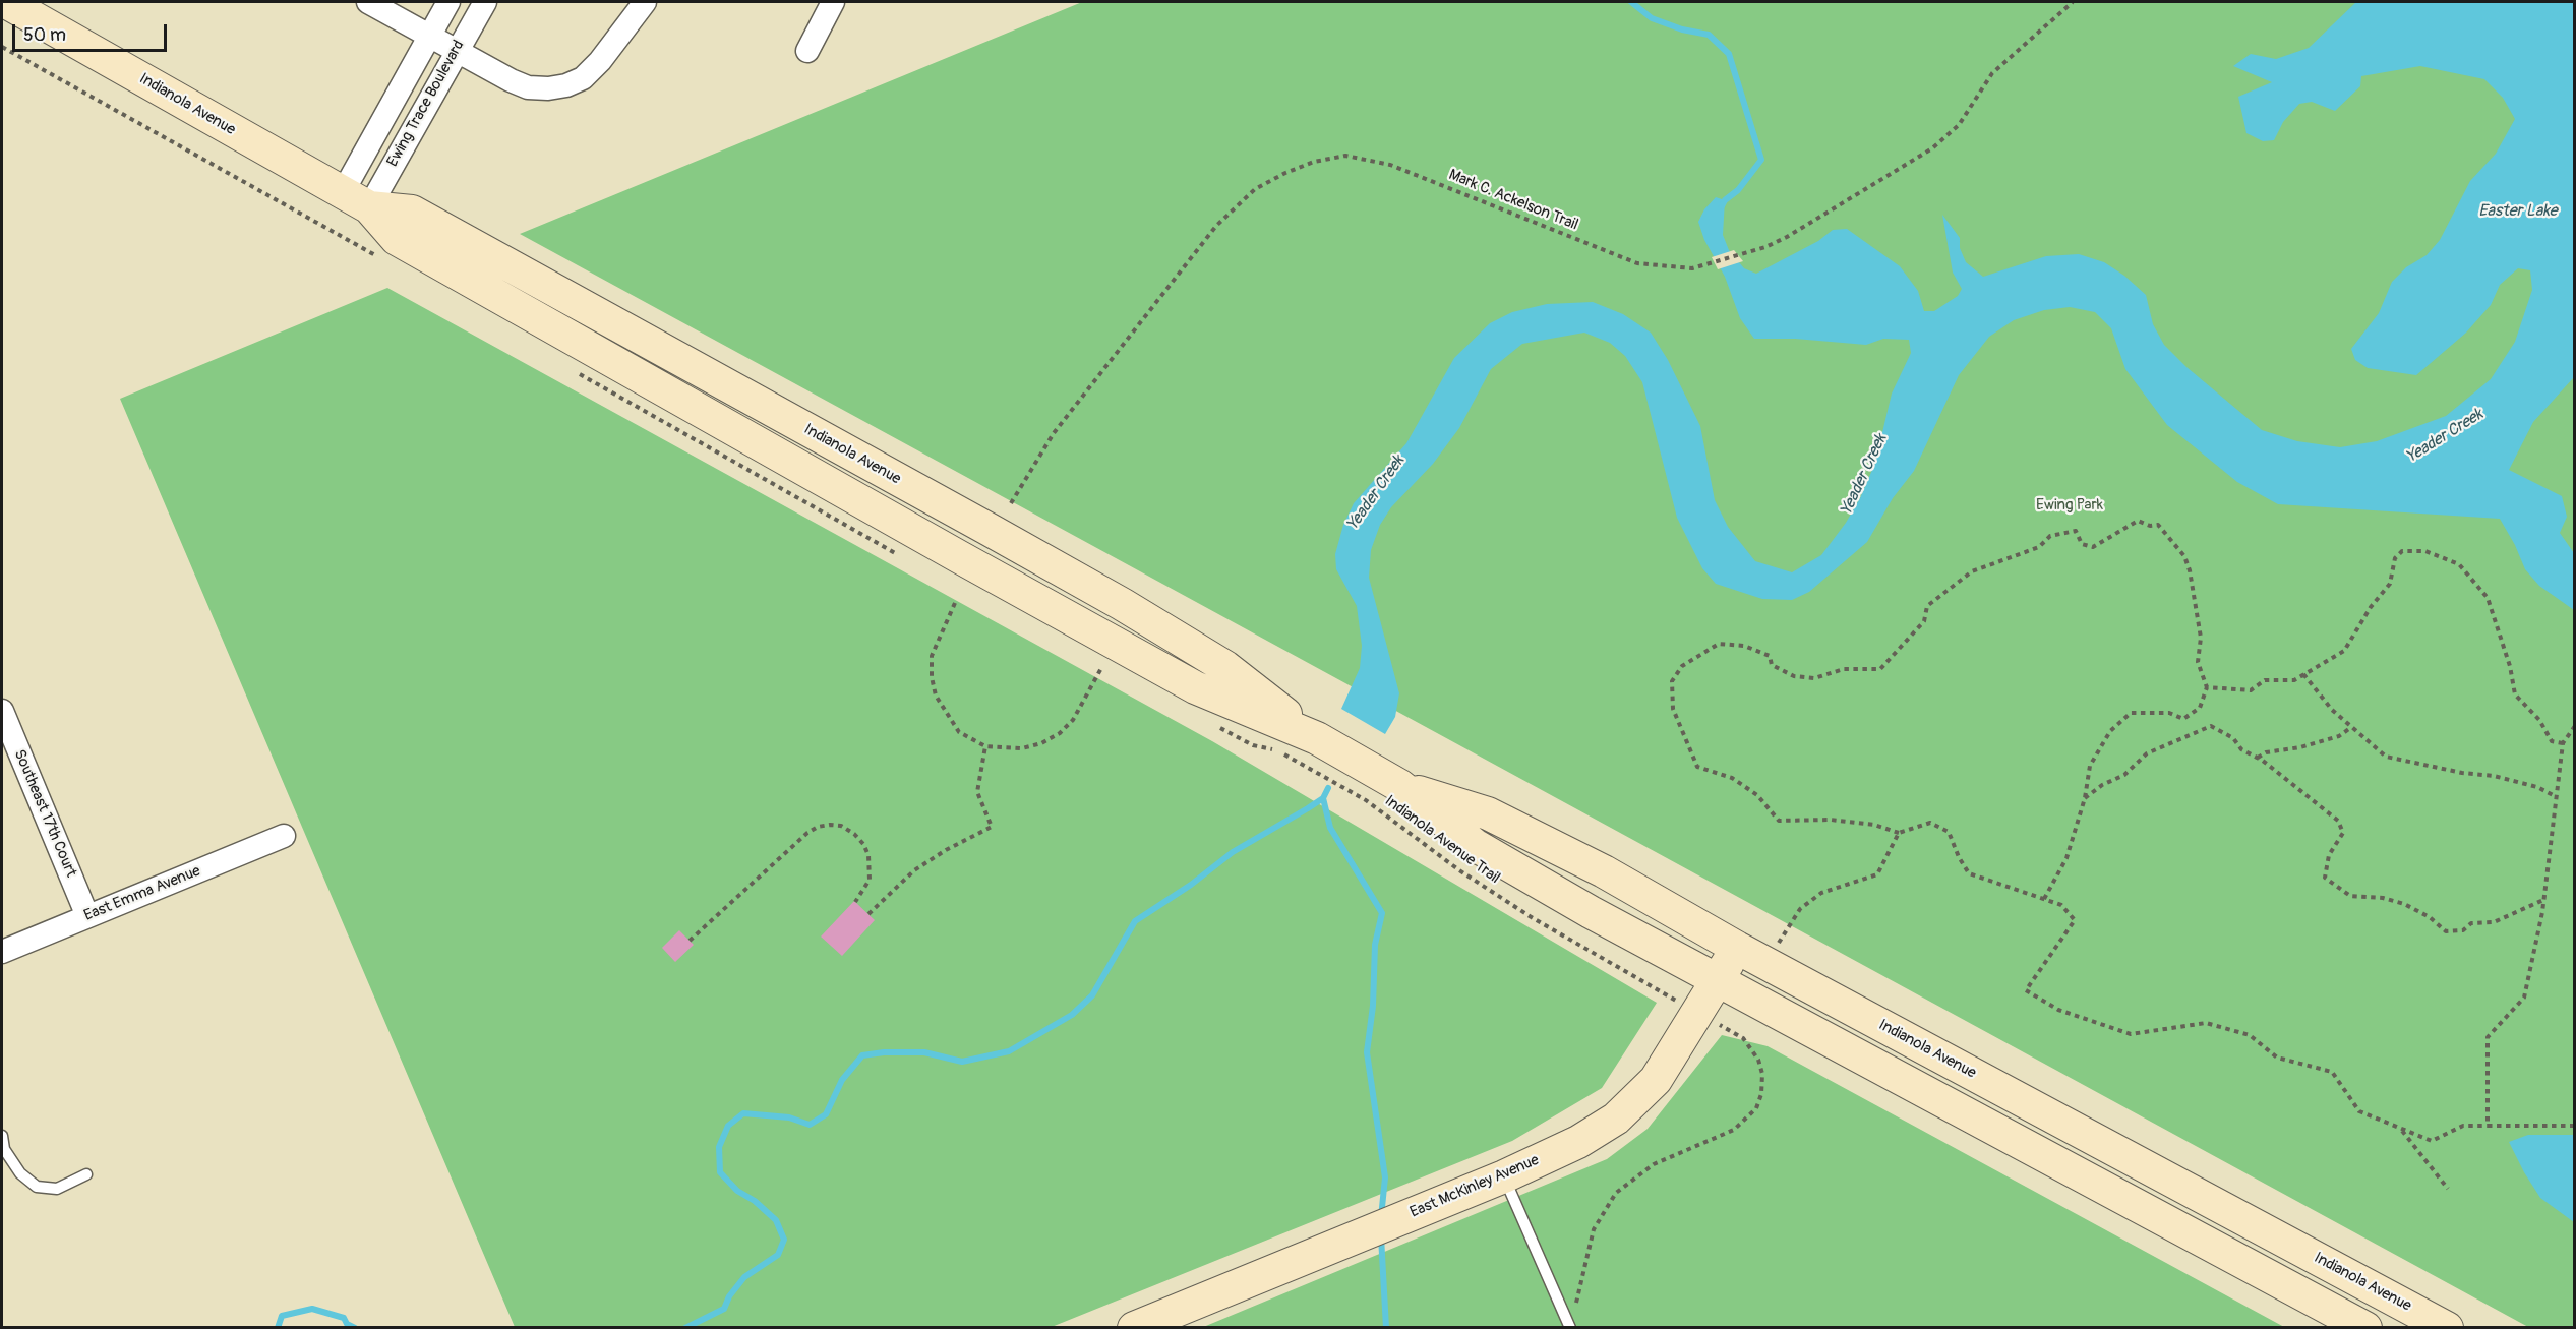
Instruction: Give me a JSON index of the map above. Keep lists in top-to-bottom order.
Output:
{
  "streets": {
    "main road": ["Indianola Avenue", "East McKinley Avenue"],
    "street": ["Ewing Trace Boulevard", "Southeast 17th Court", "East Emma Avenue"],
    "path": ["Mark C. Ackelson Trail", "Indianola Avenue Trail"]
  },
  "crossings": [
    ["Ewing Trace Boulevard", "Indianola Avenue"],
    ["Indianola Avenue", "East McKinley Avenue"],
    ["Southeast 17th Court", "East Emma Avenue"]
  ],
  "water": ["Easter Lake", "Yeader Creek"],
  "parks": ["Ewing Park"],
  "scale_bar": "50 m"
}
